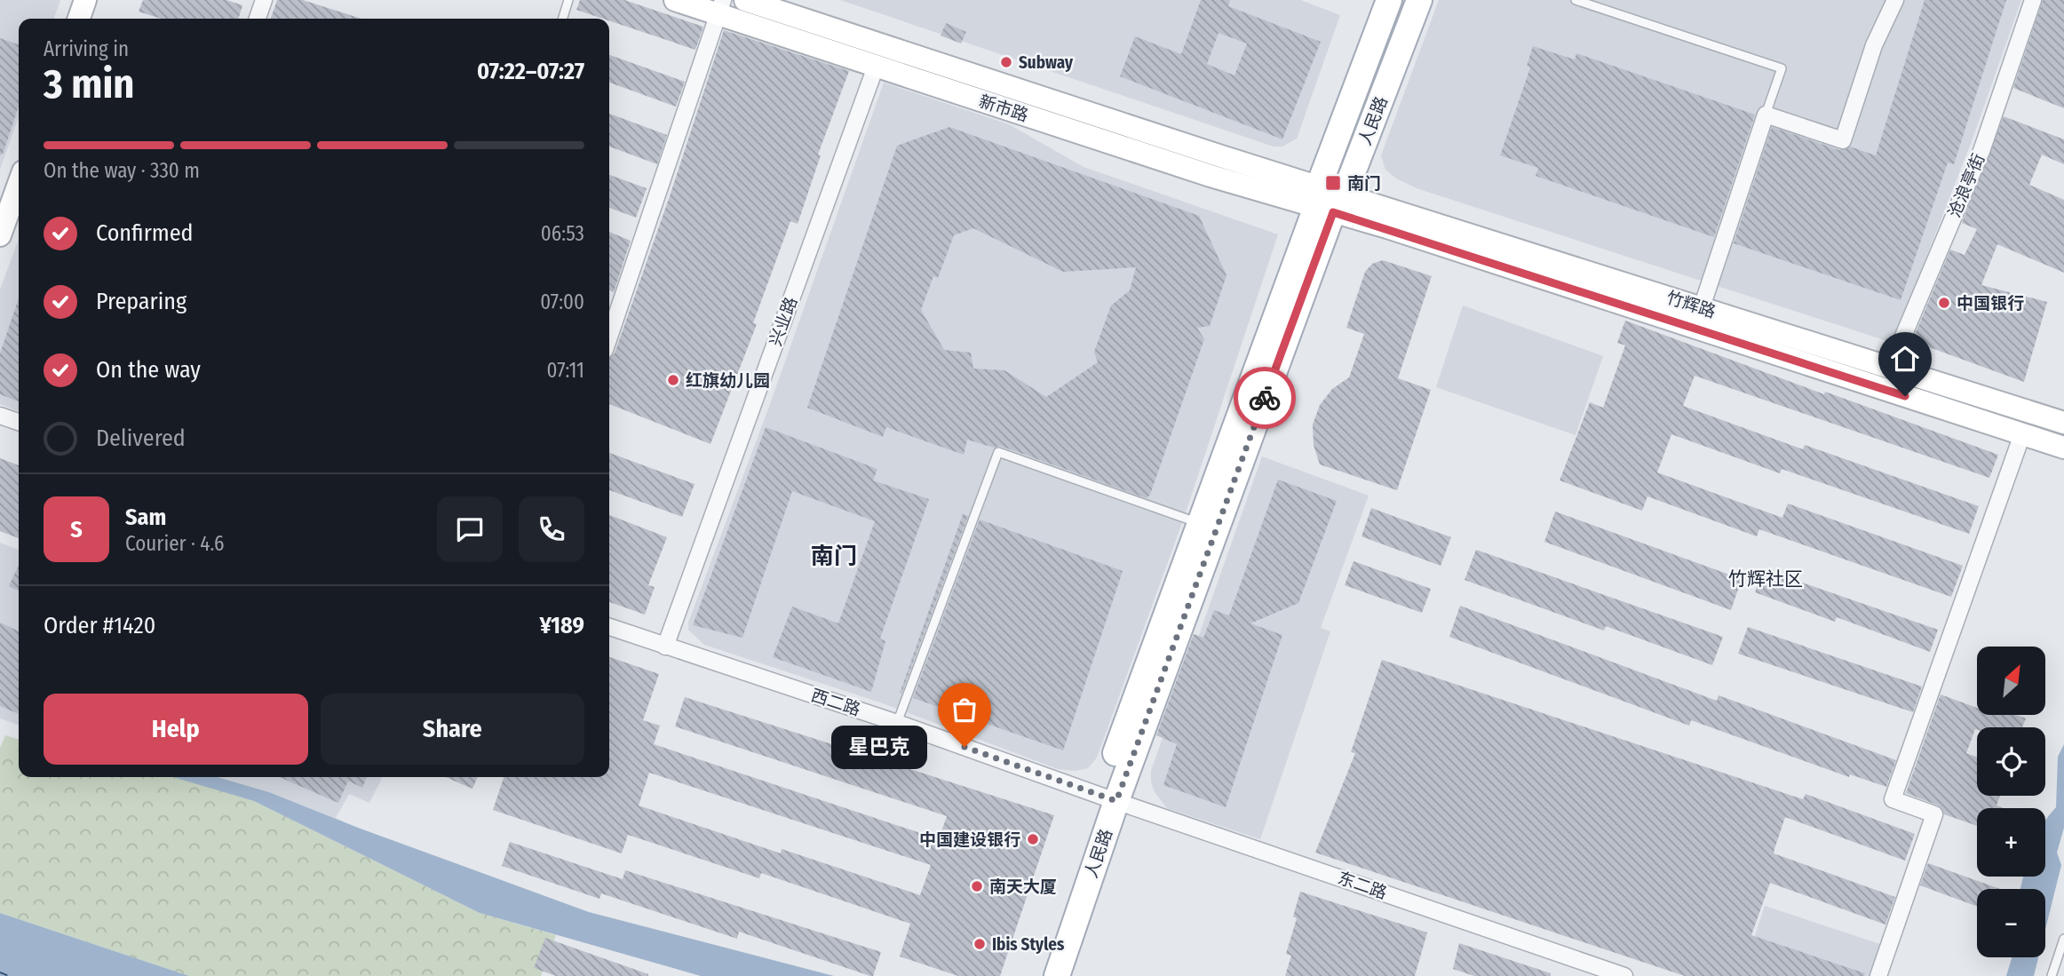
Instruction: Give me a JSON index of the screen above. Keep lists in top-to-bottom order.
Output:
{
  "streets": {
    "main road": ["新市路", "人民路", "竹辉路"],
    "street": [
      "沧浪亭街",
      "兴业路",
      "西二路",
      "东二路"
    ]
  },
  "crossings": [
    ["新市路", "人民路"],
    ["新市路", "竹辉路"],
    ["新市路", "兴业路"],
    ["人民路", "竹辉路"],
    ["人民路", "西二路"],
    ["人民路", "东二路"],
    ["沧浪亭街", "竹辉路"],
    ["兴业路", "西二路"],
    ["西二路", "东二路"]
  ],
  "districts": ["南门", "竹辉社区"],
  "places": {
    "other": [
      "Subway",
      "中国银行",
      "红旗幼儿园",
      "星巴克",
      "中国建设银行",
      "南天大厦",
      "Ibis Styles"
    ],
    "transit": ["南门"]
  },
  "north": "top right",
  "page": {
    "heading": ["3 min", "Arriving in", "07:22–07:27"],
    "panel": [
      "Sam",
      "Courier · 4.6",
      "Order #1420",
      "¥189"
    ],
    "bar": "On the way · 330 m",
    "list": [
      ["Confirmed", "06:53"],
      ["Preparing", "07:00"],
      ["On the way", "07:11"],
      "Delivered"
    ],
    "round": "S",
    "map_buttons": ["+", "−"],
    "buttons": ["Help", "Share"],
    "bubble": "星巴克"
  }
}
